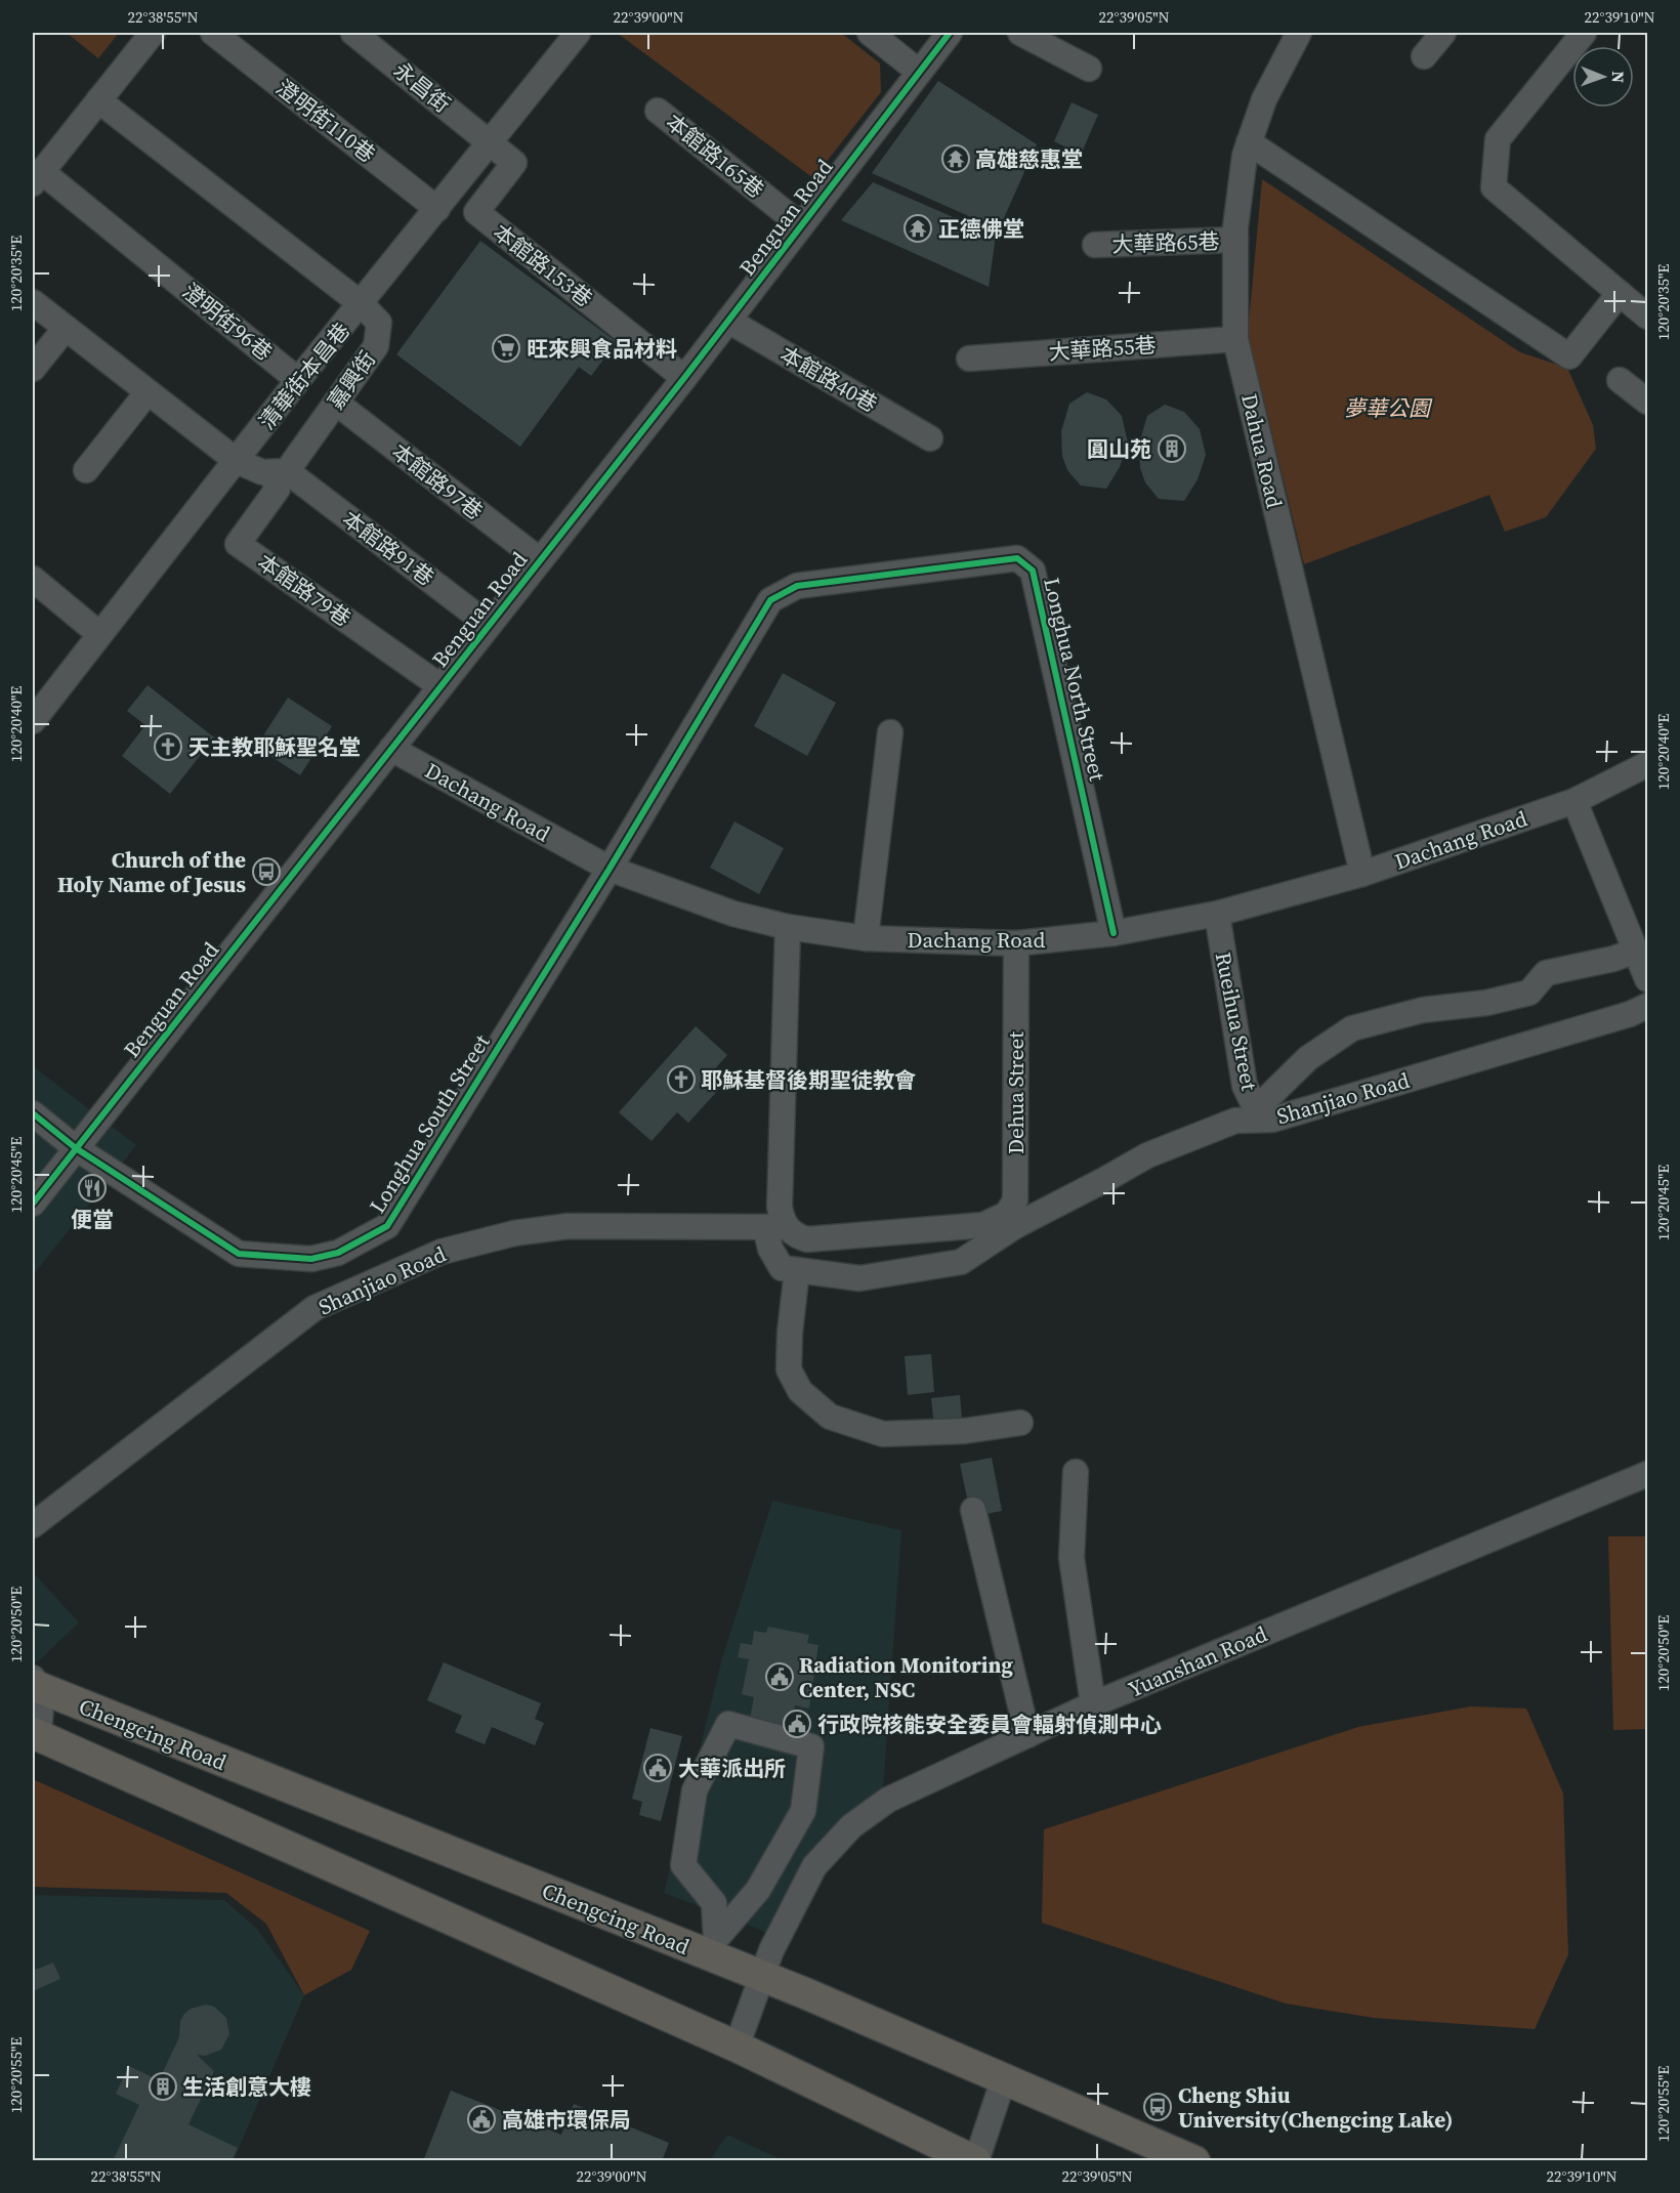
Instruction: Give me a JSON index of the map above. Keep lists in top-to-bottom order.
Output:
{
  "streets": {
    "main road": ["Chengcing Road"],
    "street": [
      "永昌街",
      "澄明街110巷",
      "本館路165巷",
      "Benguan Road",
      "大華路65巷",
      "本館路153巷",
      "澄明街96巷",
      "大華路55巷",
      "清華街本昌巷",
      "本館路40巷",
      "嘉興街",
      "Dahua Road",
      "本館路97巷",
      "本館路91巷",
      "本館路79巷",
      "Longhua North Street",
      "Dachang Road",
      "Rueihua Street",
      "Dehua Street",
      "Shanjiao Road",
      "Longhua South Street",
      "Yuanshan Road"
    ]
  },
  "crossings": [
    ["永昌街", "本館路153巷"],
    ["永昌街", "清華街本昌巷"],
    ["澄明街110巷", "清華街本昌巷"],
    ["本館路165巷", "Benguan Road"],
    ["Benguan Road", "本館路153巷"],
    ["Benguan Road", "本館路40巷"],
    ["Benguan Road", "本館路97巷"],
    ["Benguan Road", "本館路91巷"],
    ["Benguan Road", "本館路79巷"],
    ["Benguan Road", "Dachang Road"],
    ["Benguan Road", "Longhua South Street"],
    ["大華路65巷", "Dahua Road"],
    ["本館路153巷", "清華街本昌巷"],
    ["澄明街96巷", "清華街本昌巷"],
    ["大華路55巷", "Dahua Road"],
    ["清華街本昌巷", "嘉興街"],
    ["嘉興街", "本館路97巷"],
    ["嘉興街", "本館路91巷"],
    ["嘉興街", "本館路79巷"],
    ["Dahua Road", "Dachang Road"],
    ["本館路91巷", "本館路79巷"],
    ["Longhua North Street", "Dachang Road"],
    ["Longhua North Street", "Longhua South Street"],
    ["Dachang Road", "Rueihua Street"],
    ["Dachang Road", "Dehua Street"],
    ["Dachang Road", "Longhua South Street"],
    ["Rueihua Street", "Shanjiao Road"],
    ["Dehua Street", "Shanjiao Road"],
    ["Yuanshan Road", "Chengcing Road"]
  ],
  "parks": ["夢華公園"],
  "places": {
    "temple": ["高雄慈惠堂", "正德佛堂"],
    "supermarket": ["旺來興食品材料"],
    "building": ["圓山苑", "生活創意大樓"],
    "church": ["天主教耶穌聖名堂", "耶穌基督後期聖徒教會"],
    "bus stop": ["Church of the Holy Name of Jesus", "Cheng Shiu University(Chengcing Lake)"],
    "restaurant": ["便當"],
    "public building": [
      "Radiation Monitoring Center, NSC",
      "行政院核能安全委員會輻射偵測中心",
      "大華派出所",
      "高雄市環保局"
    ]
  },
  "north": "right",
  "coordinates": [
    "22°38'55\"N",
    "22°39'00\"N",
    "22°39'05\"N",
    "22°39'10\"N",
    "120°20'35\"E",
    "120°20'40\"E",
    "120°20'45\"E",
    "120°20'50\"E",
    "120°20'55\"E"
  ]
}
